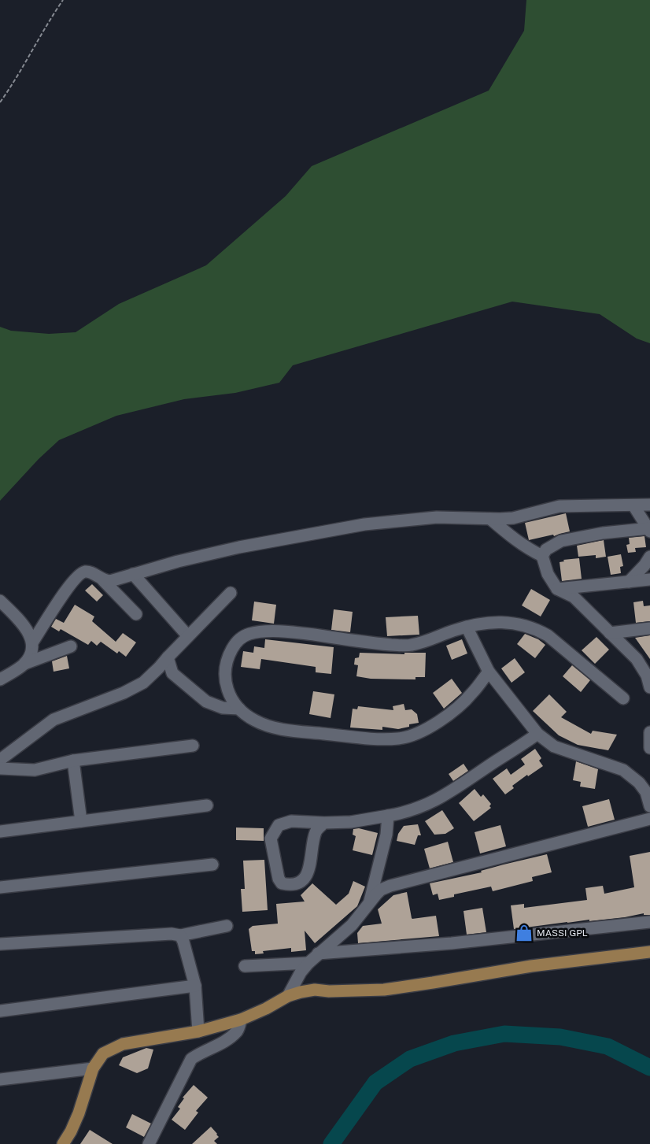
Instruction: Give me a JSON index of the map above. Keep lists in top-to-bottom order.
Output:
{
  "places": {
    "shop": ["MASSI GPL"]
  }
}
